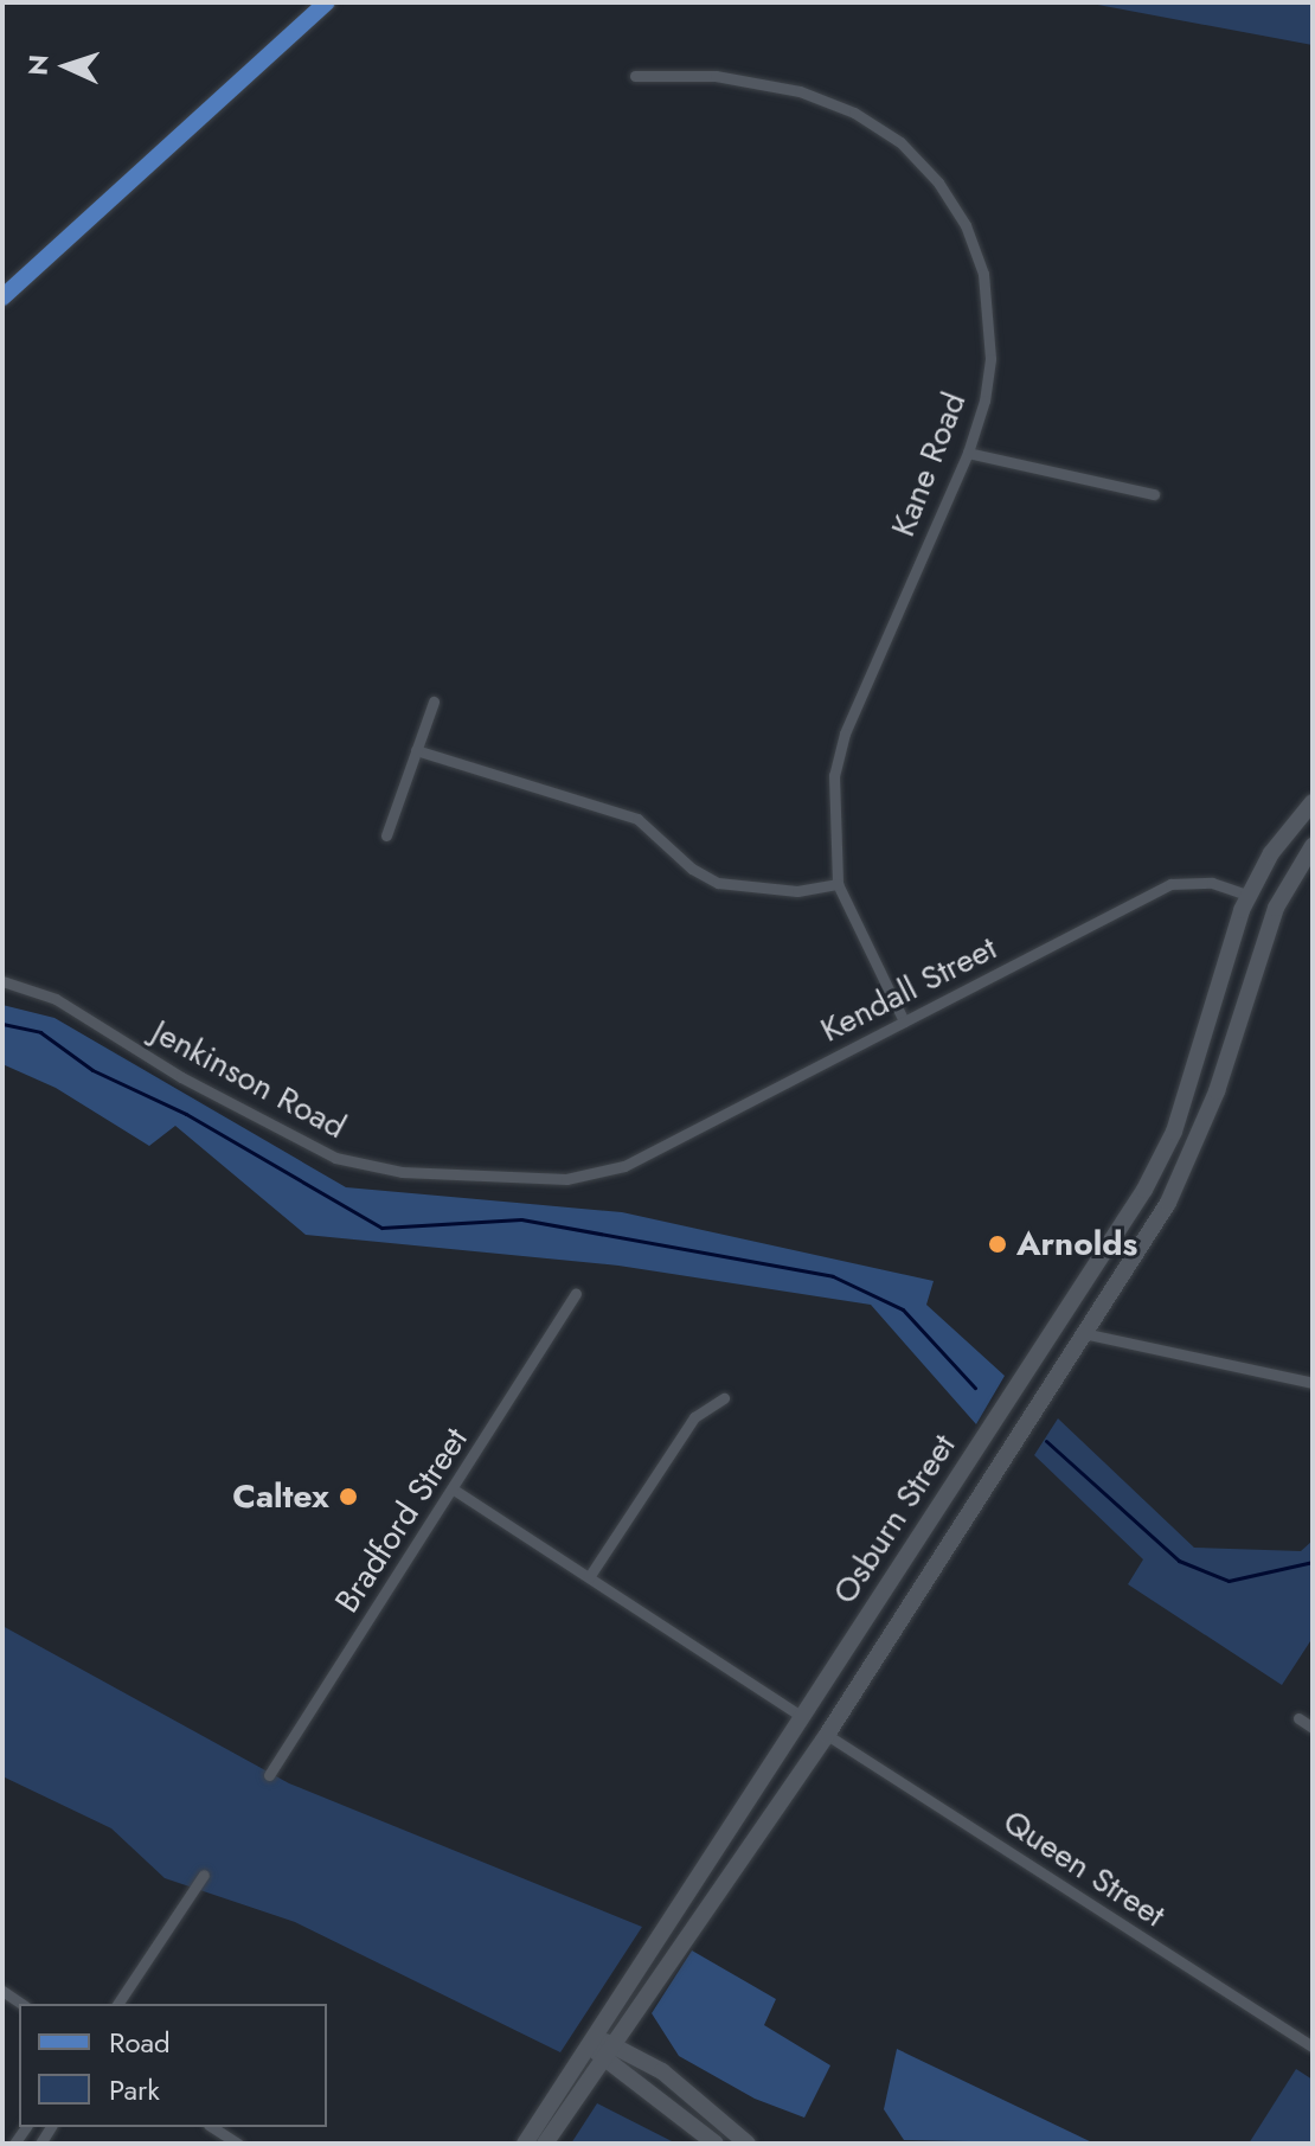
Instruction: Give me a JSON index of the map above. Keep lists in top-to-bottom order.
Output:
{
  "streets": {
    "street": [
      "Kane Road",
      "Kendall Street",
      "Jenkinson Road",
      "Osburn Street",
      "Bradford Street",
      "Queen Street"
    ]
  },
  "crossings": [
    ["Kane Road", "Kendall Street"],
    ["Kendall Street", "Jenkinson Road"],
    ["Kendall Street", "Osburn Street"],
    ["Osburn Street", "Queen Street"]
  ],
  "places": ["Arnolds", "Caltex"],
  "legend": ["Road", "Park"],
  "north": "left"
}
